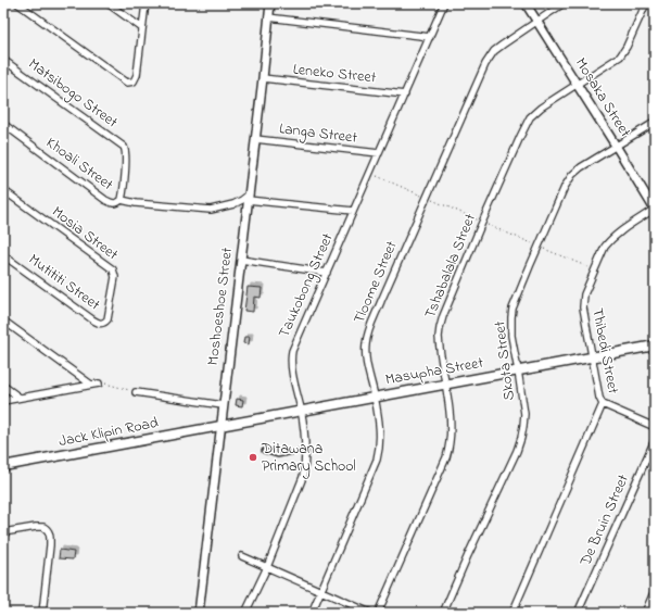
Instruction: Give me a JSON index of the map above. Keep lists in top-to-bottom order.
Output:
{
  "streets": {
    "main road": ["Masupha Street", "Jack Klipin Road"],
    "street": [
      "Leneko Street",
      "Matsibogo Street",
      "Mosaka Street",
      "Langa Street",
      "Khoali Street",
      "Mosia Street",
      "Tshabalala Street",
      "Mutititi Street",
      "Tloome Street",
      "Taukobong Street",
      "Moshoeshoe Street",
      "Thibedi Street",
      "Skota Street",
      "De Bruin Street"
    ]
  },
  "crossings": [
    ["Leneko Street", "Taukobong Street"],
    ["Leneko Street", "Moshoeshoe Street"],
    ["Matsibogo Street", "Khoali Street"],
    ["Mosaka Street", "Tshabalala Street"],
    ["Mosaka Street", "Tloome Street"],
    ["Mosaka Street", "Thibedi Street"],
    ["Mosaka Street", "Skota Street"],
    ["Langa Street", "Taukobong Street"],
    ["Langa Street", "Moshoeshoe Street"],
    ["Mosia Street", "Mutititi Street"],
    ["Tshabalala Street", "Masupha Street"],
    ["Tloome Street", "Masupha Street"],
    ["Taukobong Street", "Masupha Street"],
    ["Moshoeshoe Street", "Masupha Street"],
    ["Moshoeshoe Street", "Jack Klipin Road"],
    ["Thibedi Street", "Masupha Street"],
    ["Skota Street", "Masupha Street"],
    ["Masupha Street", "Jack Klipin Road"]
  ],
  "places": ["Ditawana Primary School"]
}
